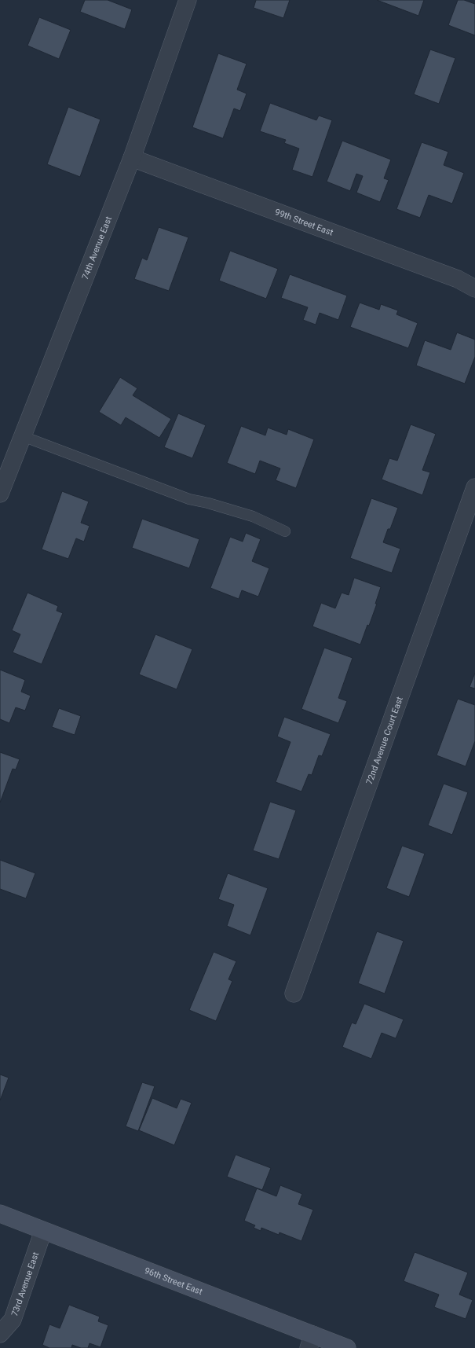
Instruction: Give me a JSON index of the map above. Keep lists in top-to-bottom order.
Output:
{
  "streets": {
    "street": [
      "99th Street East",
      "74th Avenue East",
      "72nd Avenue Court East",
      "96th Street East",
      "73rd Avenue East"
    ]
  },
  "crossings": [
    ["99th Street East", "74th Avenue East"],
    ["96th Street East", "73rd Avenue East"]
  ]
}
